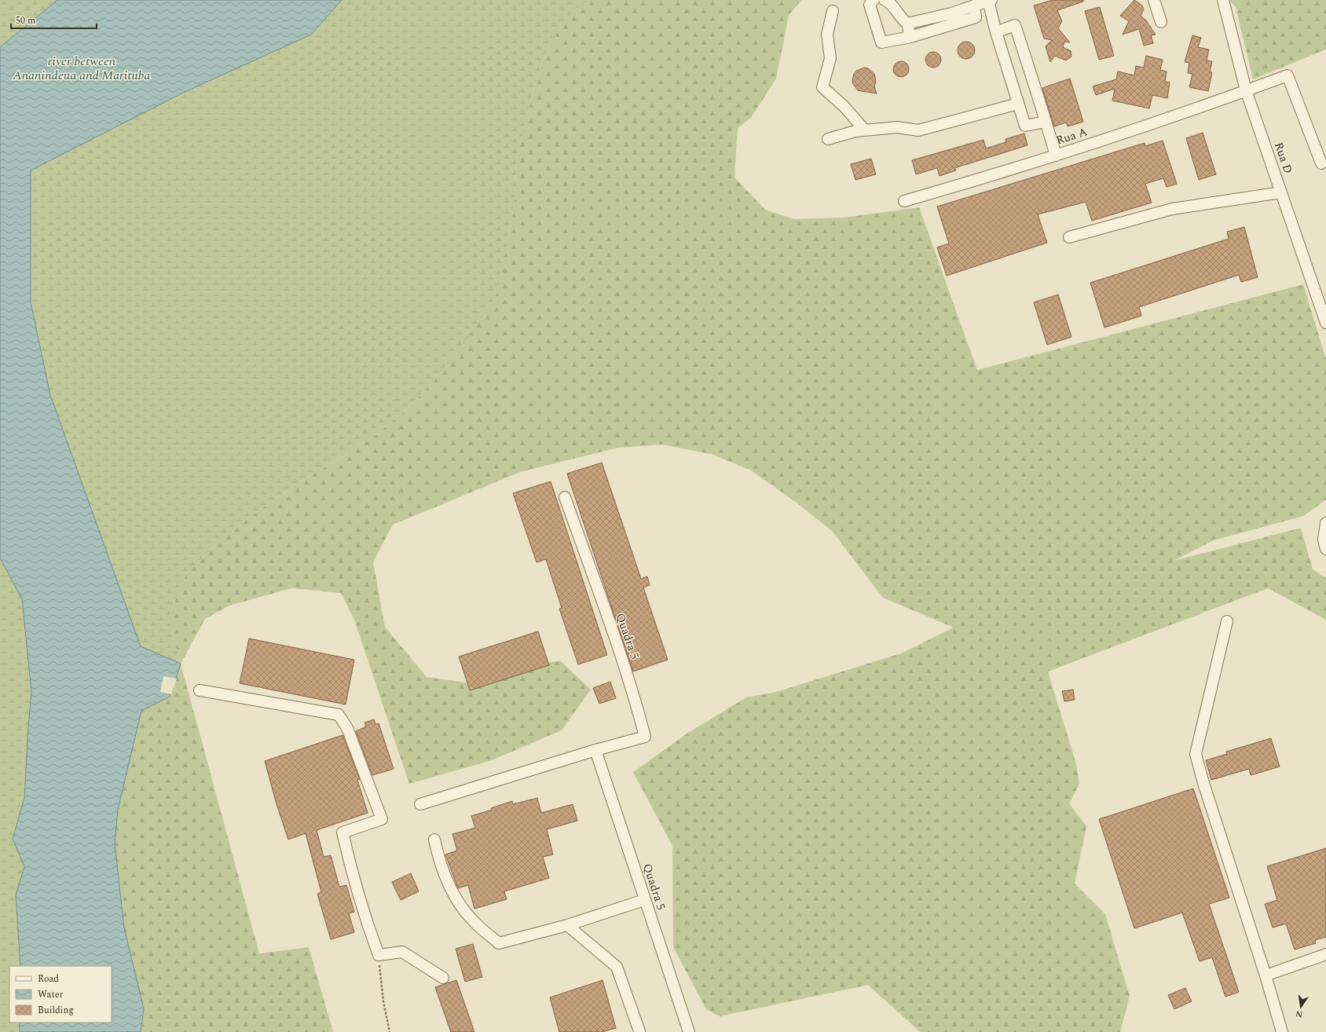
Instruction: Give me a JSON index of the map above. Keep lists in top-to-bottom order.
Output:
{
  "streets": {
    "street": ["Rua A", "Rua D", "Quadra 5"]
  },
  "crossings": [
    ["Rua A", "Rua D"]
  ],
  "water": ["river between Ananindeua and Marituba"],
  "legend": ["Road", "Water", "Building"],
  "scale_bar": "50 m",
  "north": "bottom"
}
